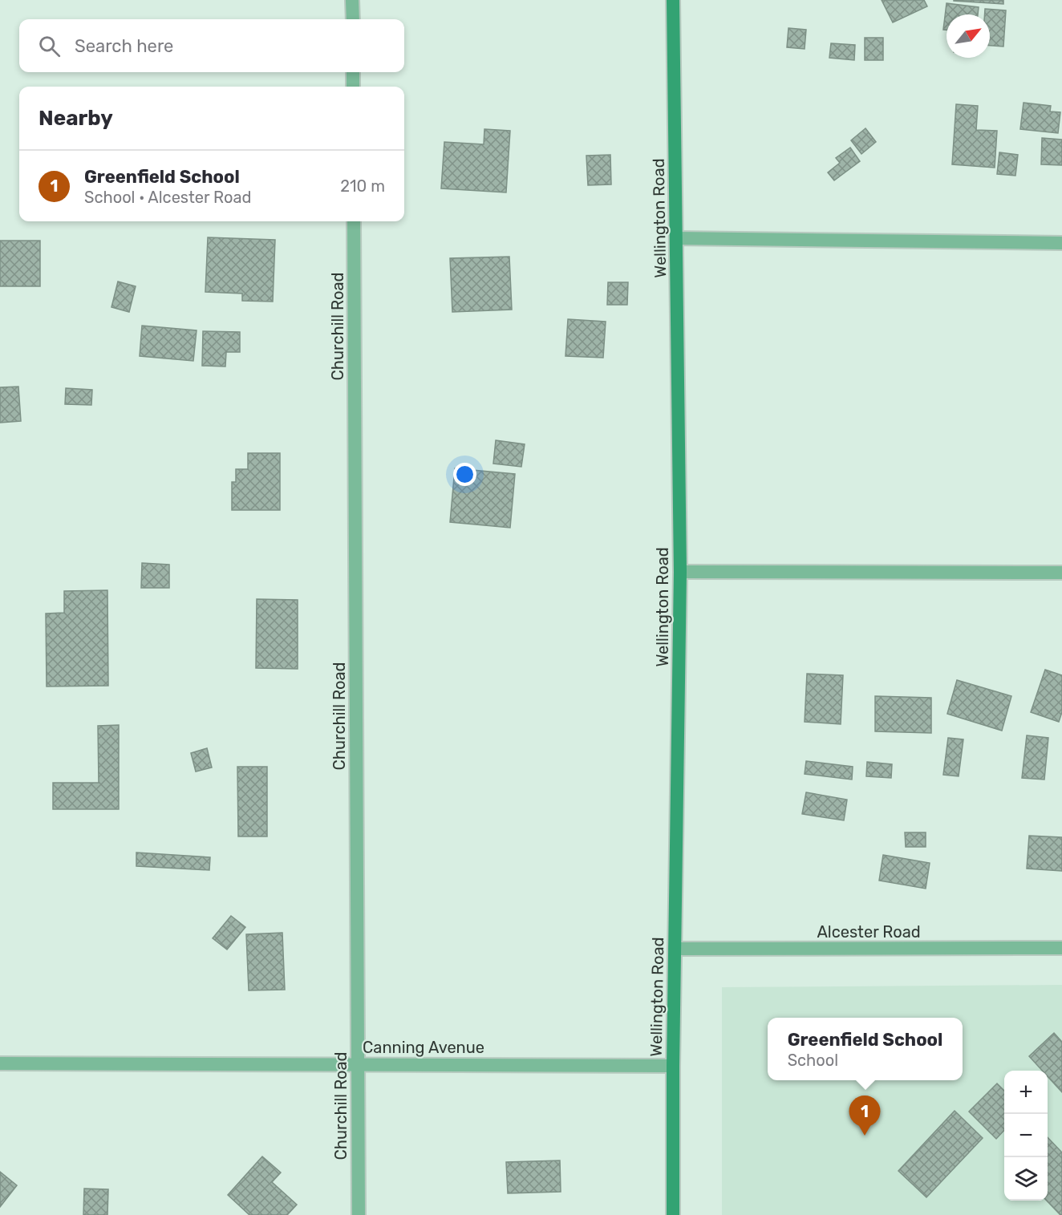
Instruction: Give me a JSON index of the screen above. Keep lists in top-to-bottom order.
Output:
{
  "streets": {
    "main road": ["Wellington Road"],
    "street": ["Churchill Road", "Alcester Road", "Canning Avenue"]
  },
  "crossings": [
    ["Wellington Road", "Alcester Road"],
    ["Wellington Road", "Canning Avenue"],
    ["Churchill Road", "Canning Avenue"]
  ],
  "north": "top right",
  "page": {
    "search": "Search here",
    "heading": "Nearby",
    "list": [
      {
        "mark": "1",
        "name": "Greenfield School",
        "note": "School · Alcester Road",
        "value": "210 m"
      }
    ],
    "popup": ["Greenfield School", "School"],
    "map_buttons": ["+", "−"],
    "pins": "1"
  }
}
